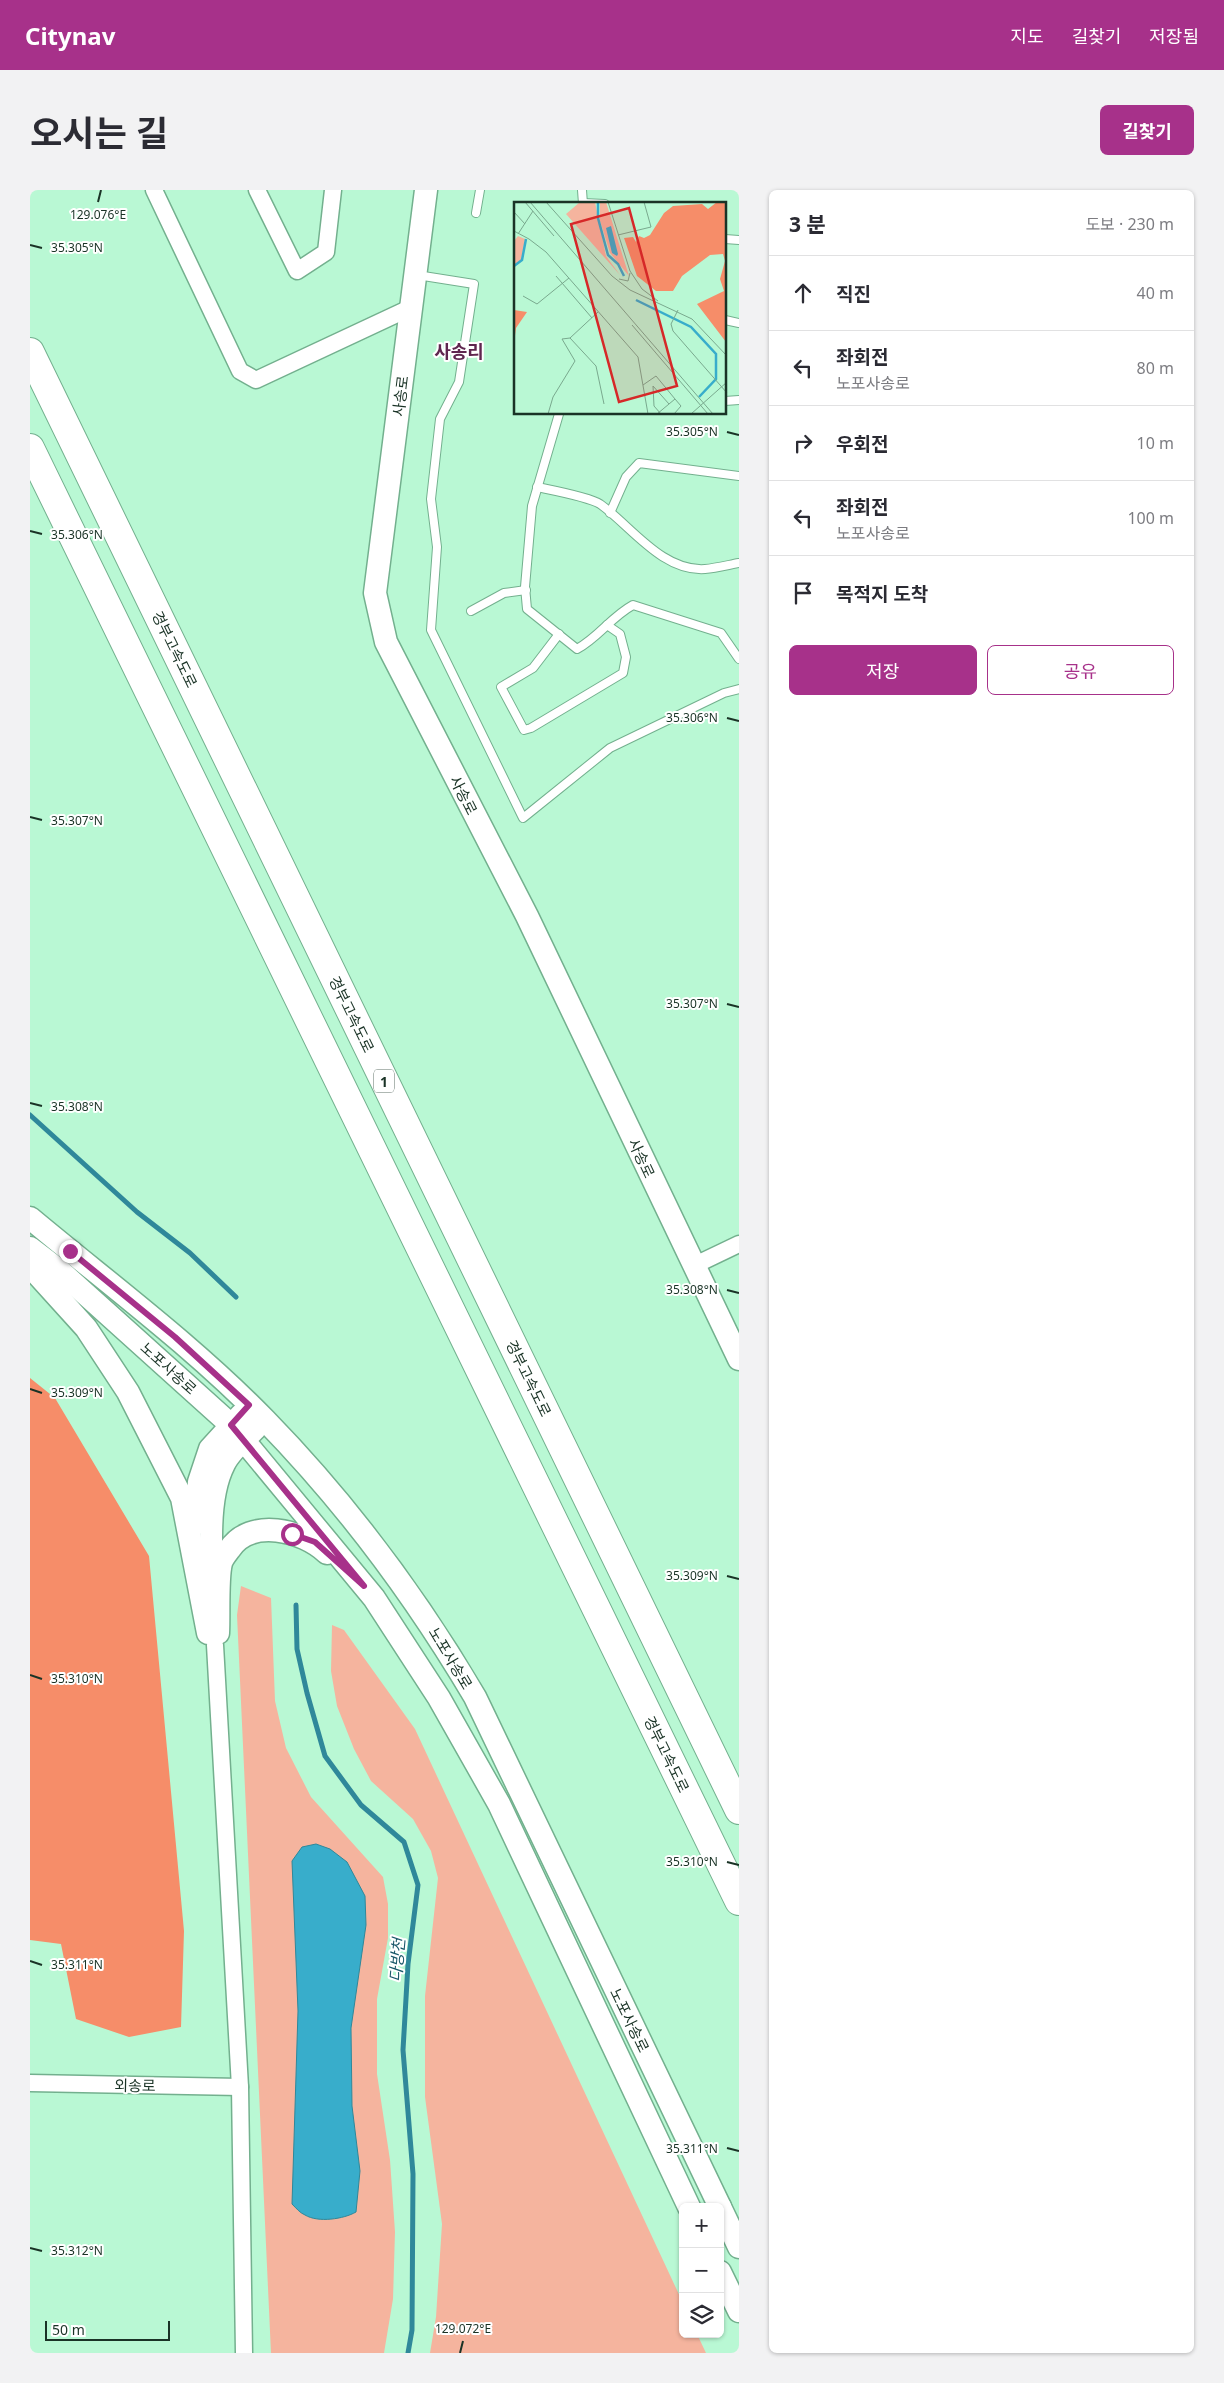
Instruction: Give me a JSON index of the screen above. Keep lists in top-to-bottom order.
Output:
{
  "streets": {
    "highway": ["경부고속도로", "1"],
    "main road": ["사송로", "노포사송로"],
    "street": ["외송로"]
  },
  "districts": ["사송리"],
  "water": ["다방천"],
  "scale_bar": "50 m",
  "page": {
    "header": "Citynav",
    "nav": ["지도", "길찾기", "저장됨"],
    "title": "오시는 길",
    "buttons": [
      "길찾기",
      ["저장", "공유"]
    ],
    "heading": ["3 분", "도보 · 230 m"],
    "list": [
      ["직진", "40 m"],
      ["좌회전", "노포사송로", "80 m"],
      ["우회전", "10 m"],
      ["좌회전", "노포사송로", "100 m"],
      "목적지 도착"
    ],
    "map_buttons": ["+", "−"],
    "scale": "50 m"
  },
  "coordinates": [
    "129.076°E",
    "35.305°N",
    "35.306°N",
    "35.307°N",
    "35.308°N",
    "35.309°N",
    "35.310°N",
    "35.311°N",
    "35.312°N",
    "129.072°E"
  ]
}
